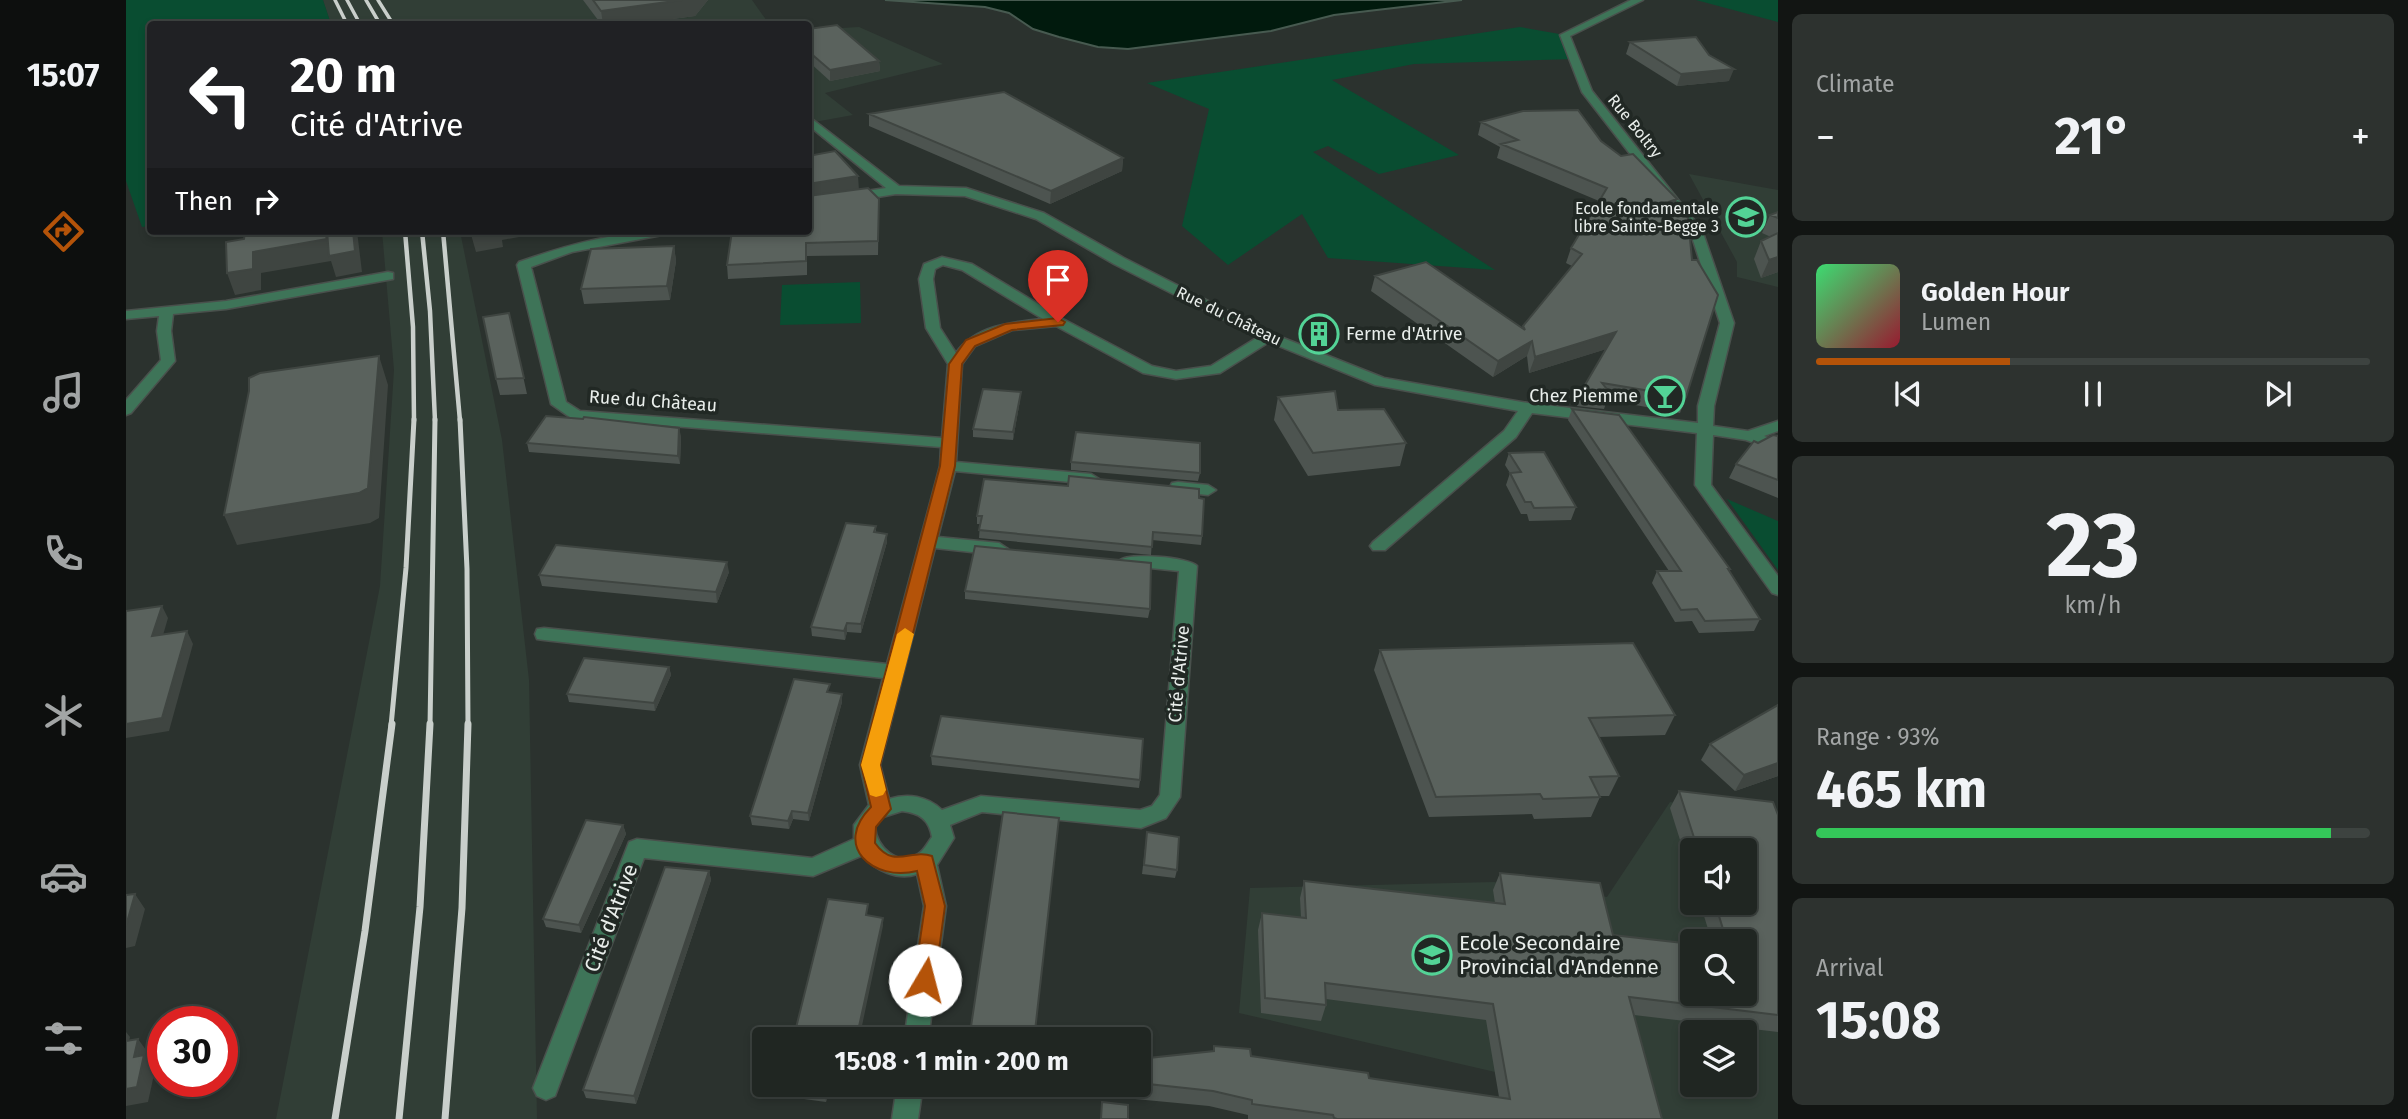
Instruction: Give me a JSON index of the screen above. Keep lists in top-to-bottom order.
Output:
{
  "streets": {
    "street": ["Rue Boltry", "Rue du Château", "Cité d'Atrive"]
  },
  "crossings": [
    ["Rue Boltry", "Rue du Château"]
  ],
  "places": {
    "school or university": ["Ecole fondamentale libre Sainte-Begge 3", "Ecole Secondaire Provincial d'Andenne"],
    "building": ["Ferme d'Atrive"],
    "bar": ["Chez Piemme"]
  },
  "page": {
    "tabs": "15:07",
    "tile": [
      "Climate",
      ["23", "km/h"],
      ["Range · 93%", "465 km"],
      ["Arrival", "15:08"]
    ],
    "turn": ["20 m", "Cité d'Atrive"],
    "heat": ["−", "21°", "+"],
    "then": "Then",
    "song": ["Golden Hour", "Lumen"],
    "limit": "30",
    "trip": "15:08 · 1 min · 200 m"
  }
}
